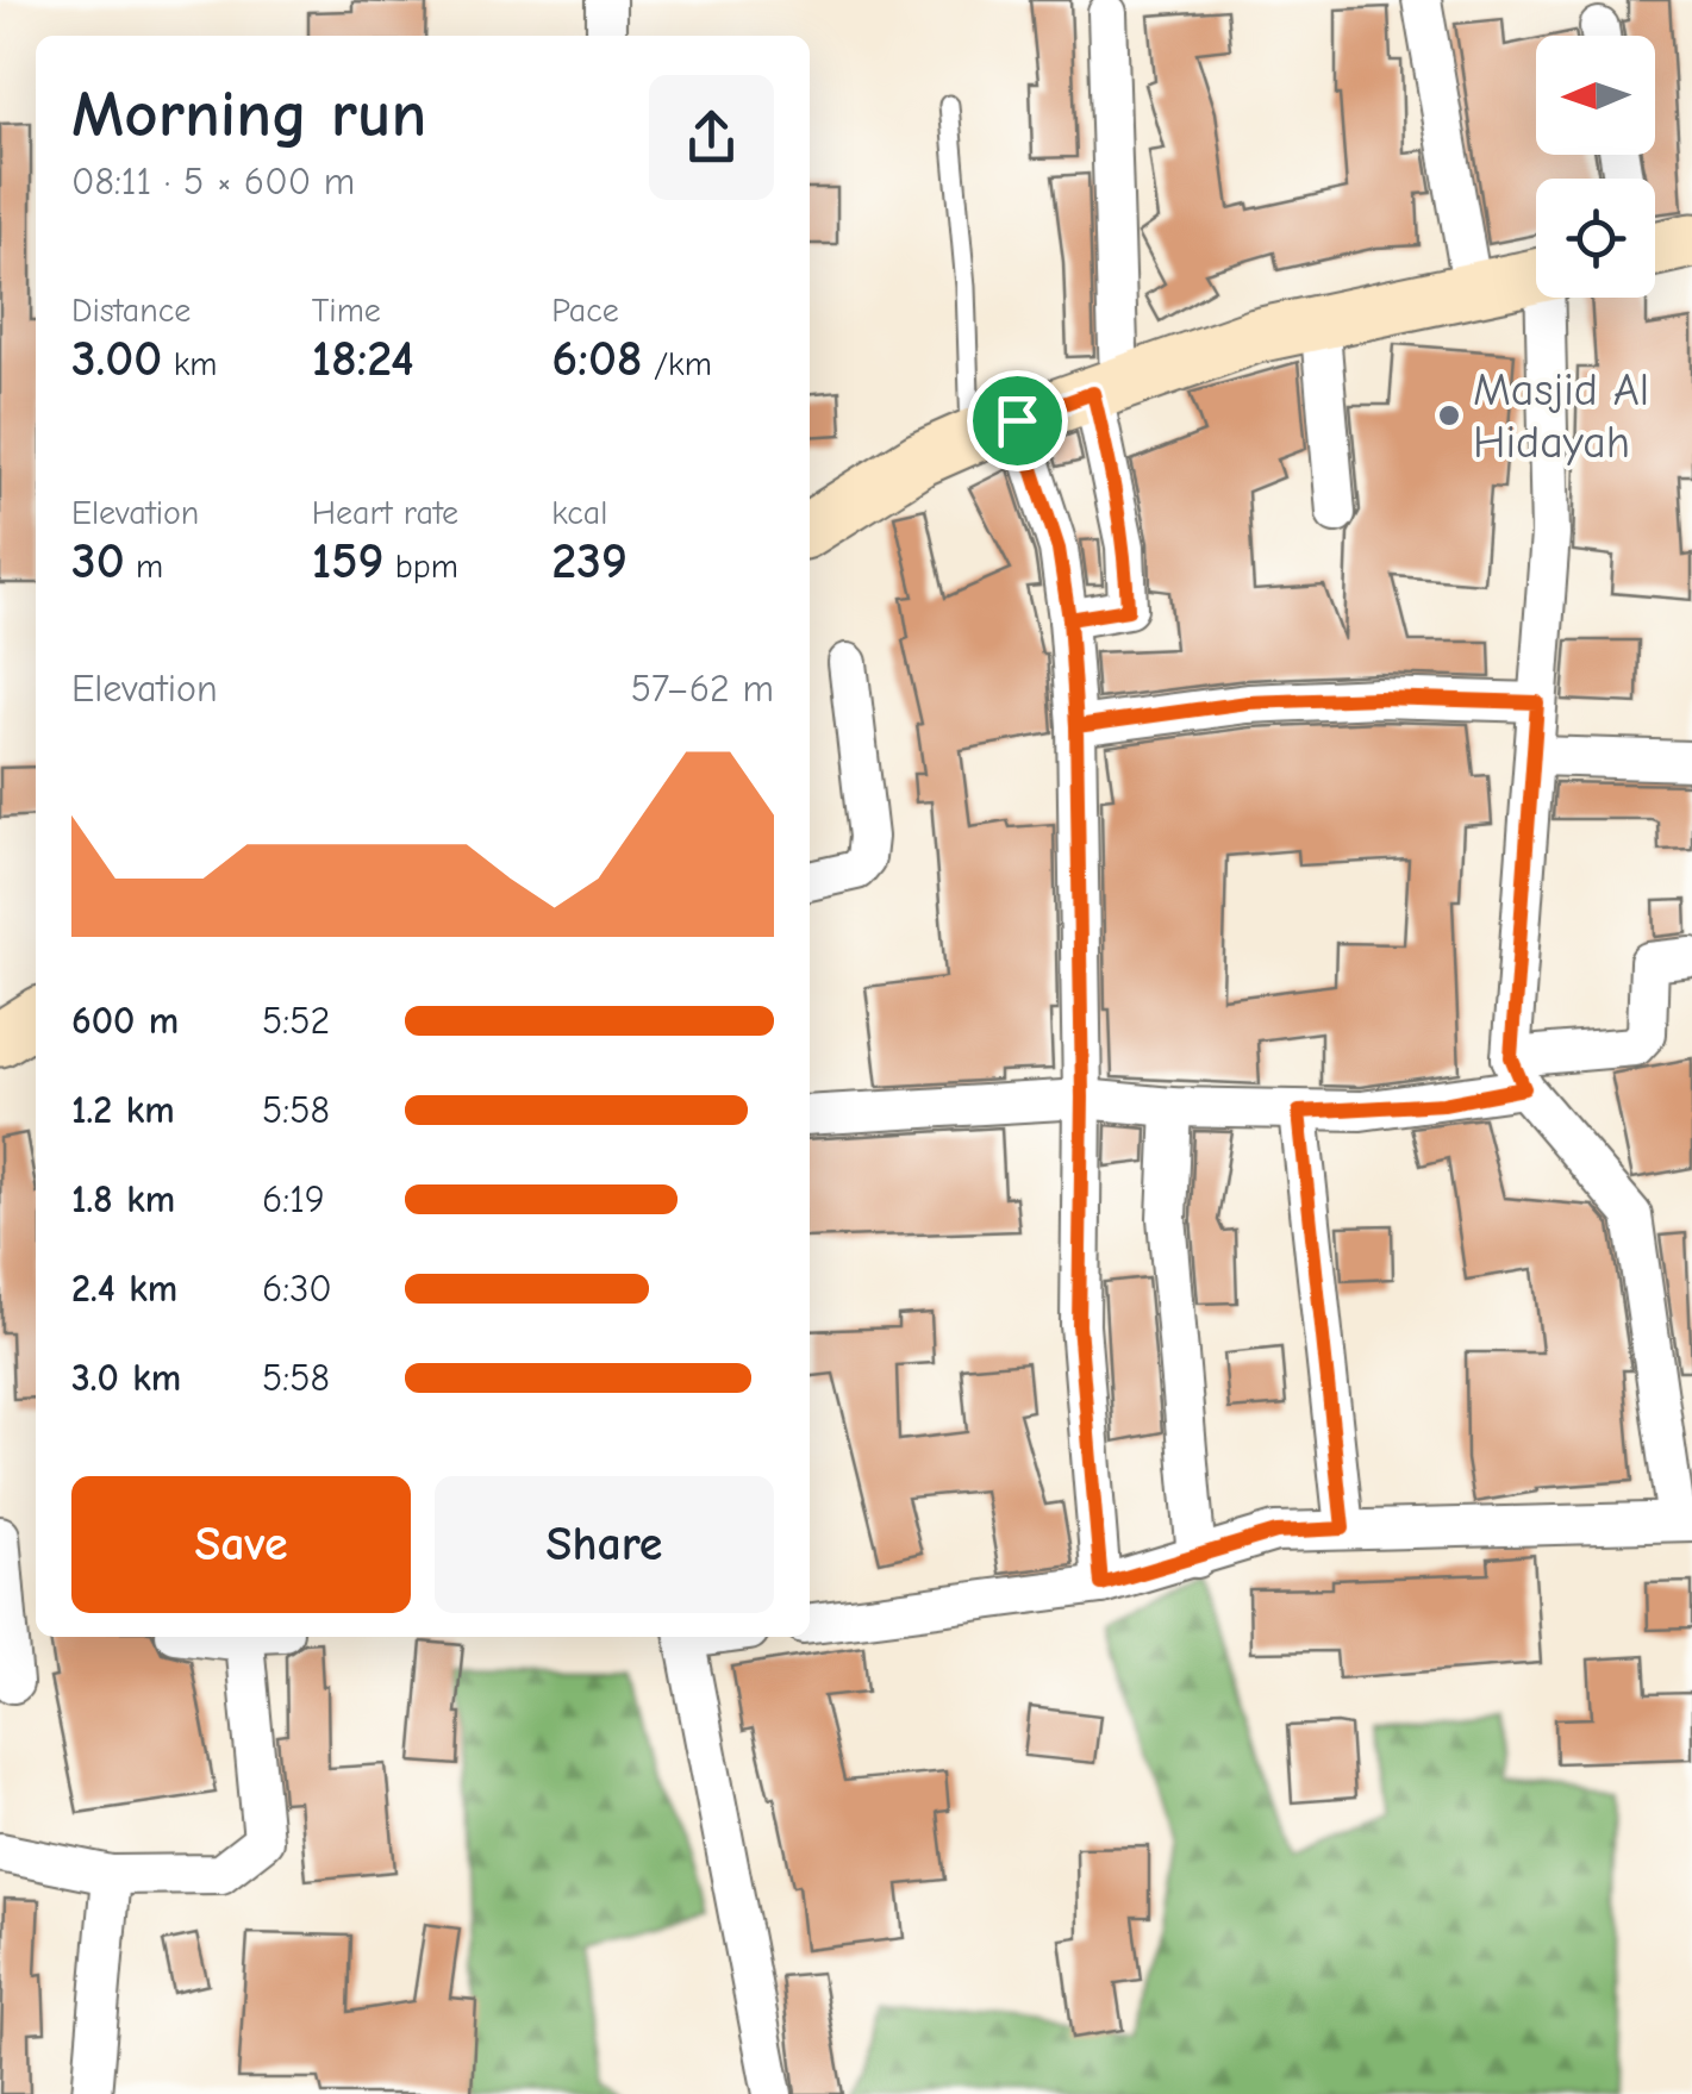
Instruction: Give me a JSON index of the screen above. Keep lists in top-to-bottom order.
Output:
{
  "places": ["Masjid Al Hidayah"],
  "north": "left",
  "page": {
    "heading": ["Morning run", "08:11 · 5 × 600 m"],
    "stats": [
      ["Distance", "3.00 km"],
      ["Time", "18:24"],
      ["Pace", "6:08 /km"],
      ["Elevation", "30 m"],
      ["Heart rate", "159 bpm"],
      ["kcal", "239"]
    ],
    "chart": ["Elevation", "57–62 m"],
    "list": [
      {
        "name": "600 m",
        "note": "5:52"
      },
      {
        "name": "1.2 km",
        "note": "5:58"
      },
      {
        "name": "1.8 km",
        "note": "6:19"
      },
      {
        "name": "2.4 km",
        "note": "6:30"
      },
      {
        "name": "3.0 km",
        "note": "5:58"
      }
    ],
    "buttons": ["Save", "Share"]
  }
}
